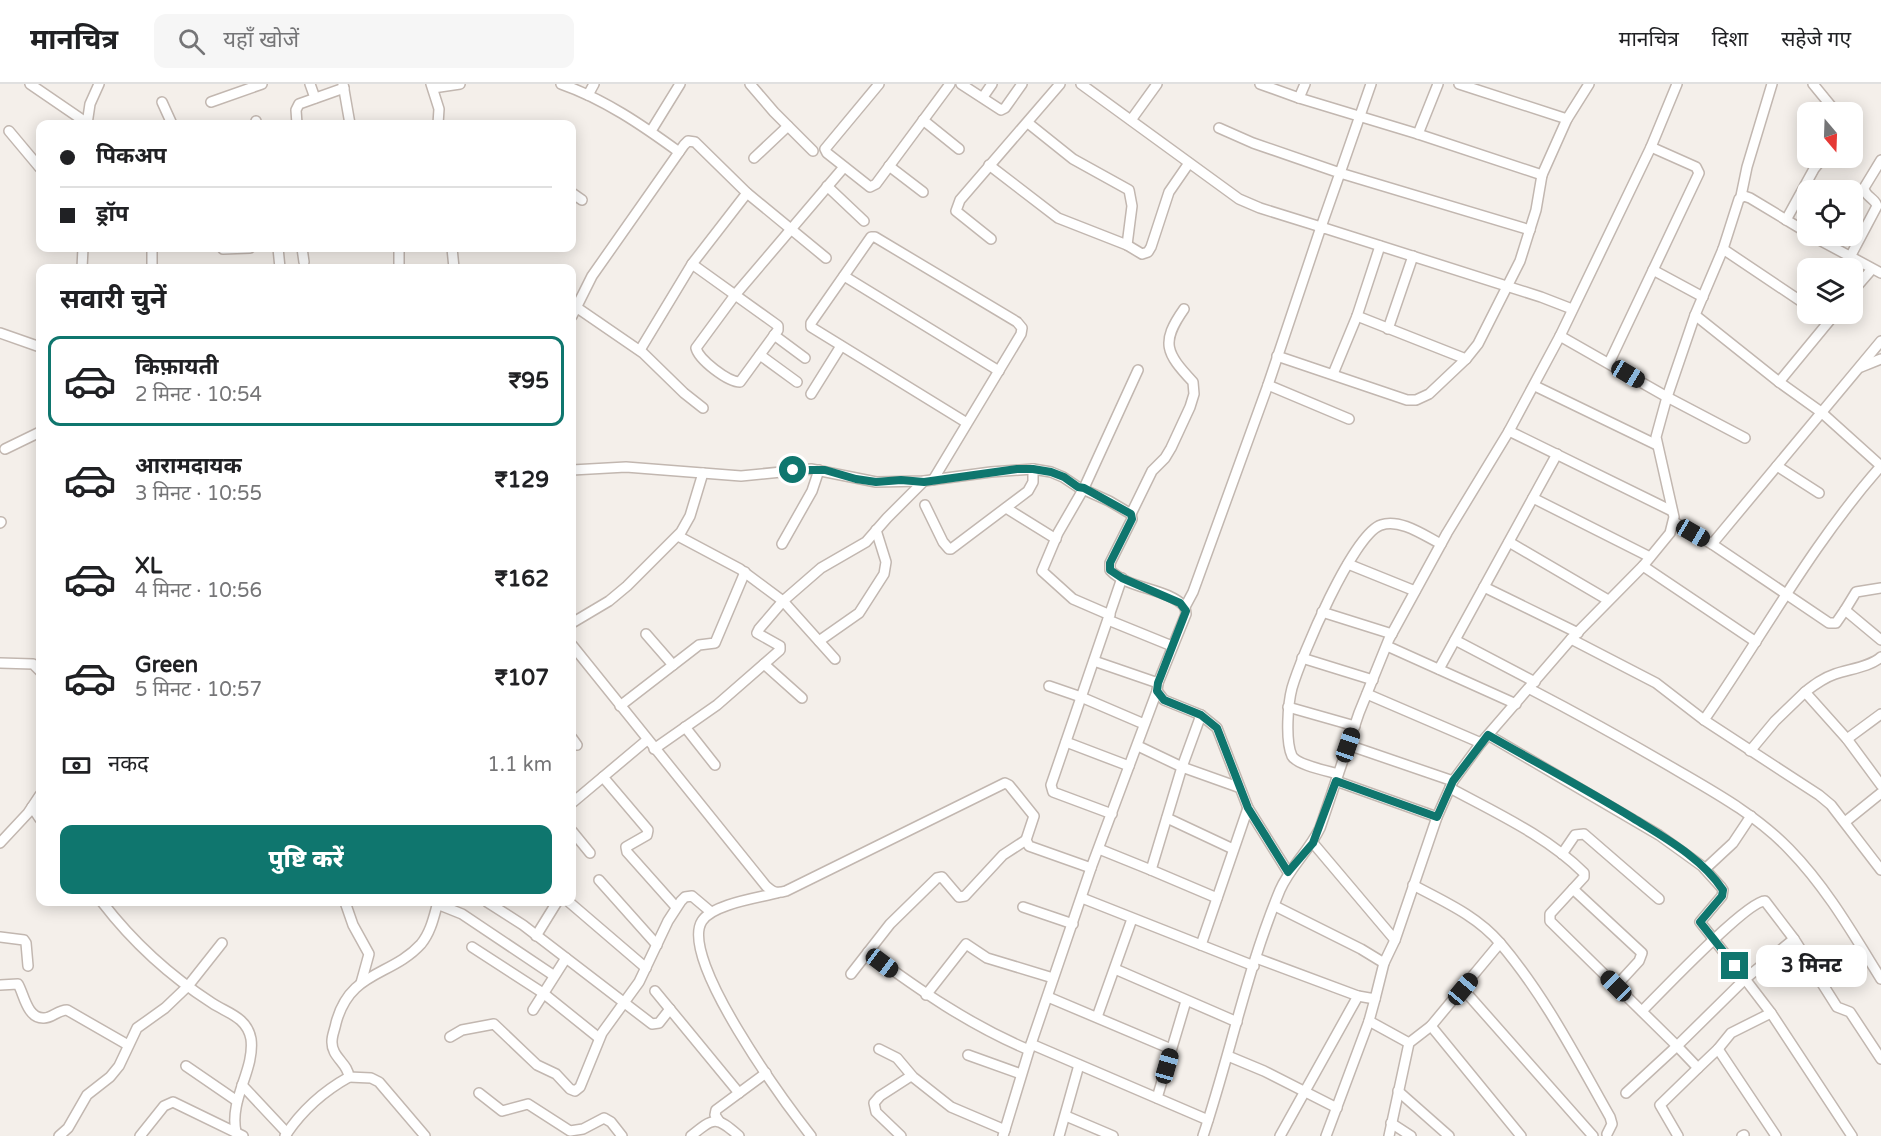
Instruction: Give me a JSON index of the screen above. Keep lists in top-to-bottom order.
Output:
{
  "north": "bottom",
  "page": {
    "header": "मानचित्र",
    "search": "यहाँ खोजें",
    "nav": ["मानचित्र", "दिशा", "सहेजे गए"],
    "banner": ["पिकअप", "ड्रॉप"],
    "heading": "सवारी चुनें",
    "list": [
      {
        "name": "किफ़ायती",
        "note": "2 मिनट · 10:54",
        "value": "₹95"
      },
      {
        "name": "आरामदायक",
        "note": "3 मिनट · 10:55",
        "value": "₹129"
      },
      {
        "name": "XL",
        "note": "4 मिनट · 10:56",
        "value": "₹162"
      },
      {
        "name": "Green",
        "note": "5 मिनट · 10:57",
        "value": "₹107"
      }
    ],
    "pay": ["नकद", "1.1 km"],
    "buttons": "पुष्टि करें",
    "bubble": "3 मिनट"
  }
}
